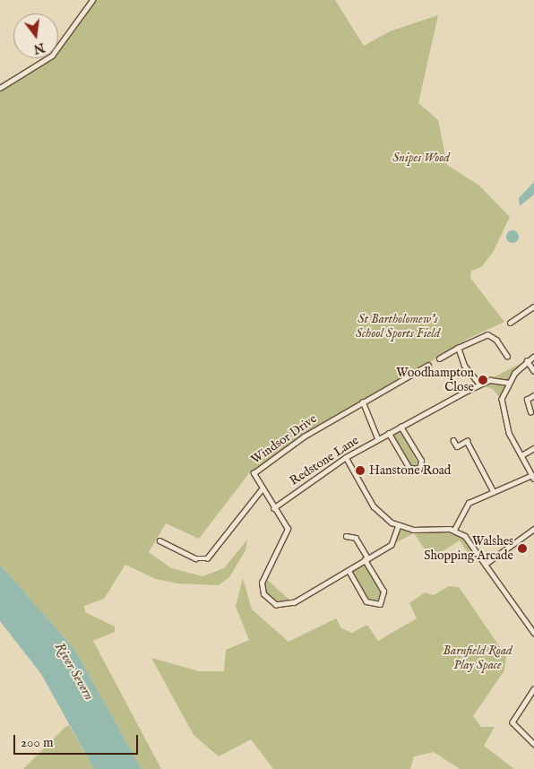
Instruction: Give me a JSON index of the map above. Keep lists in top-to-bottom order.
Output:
{
  "streets": {
    "street": ["Windsor Drive", "Redstone Lane"]
  },
  "crossings": [
    ["Windsor Drive", "Redstone Lane"]
  ],
  "water": ["River Severn"],
  "parks": ["Snipes Wood", "St Bartholomew's School Sports Field", "Barnfield Road Play Space"],
  "places": ["Woodhampton Close", "Hanstone Road", "Walshes Shopping Arcade"],
  "scale_bar": "200 m",
  "north": "bottom"
}
